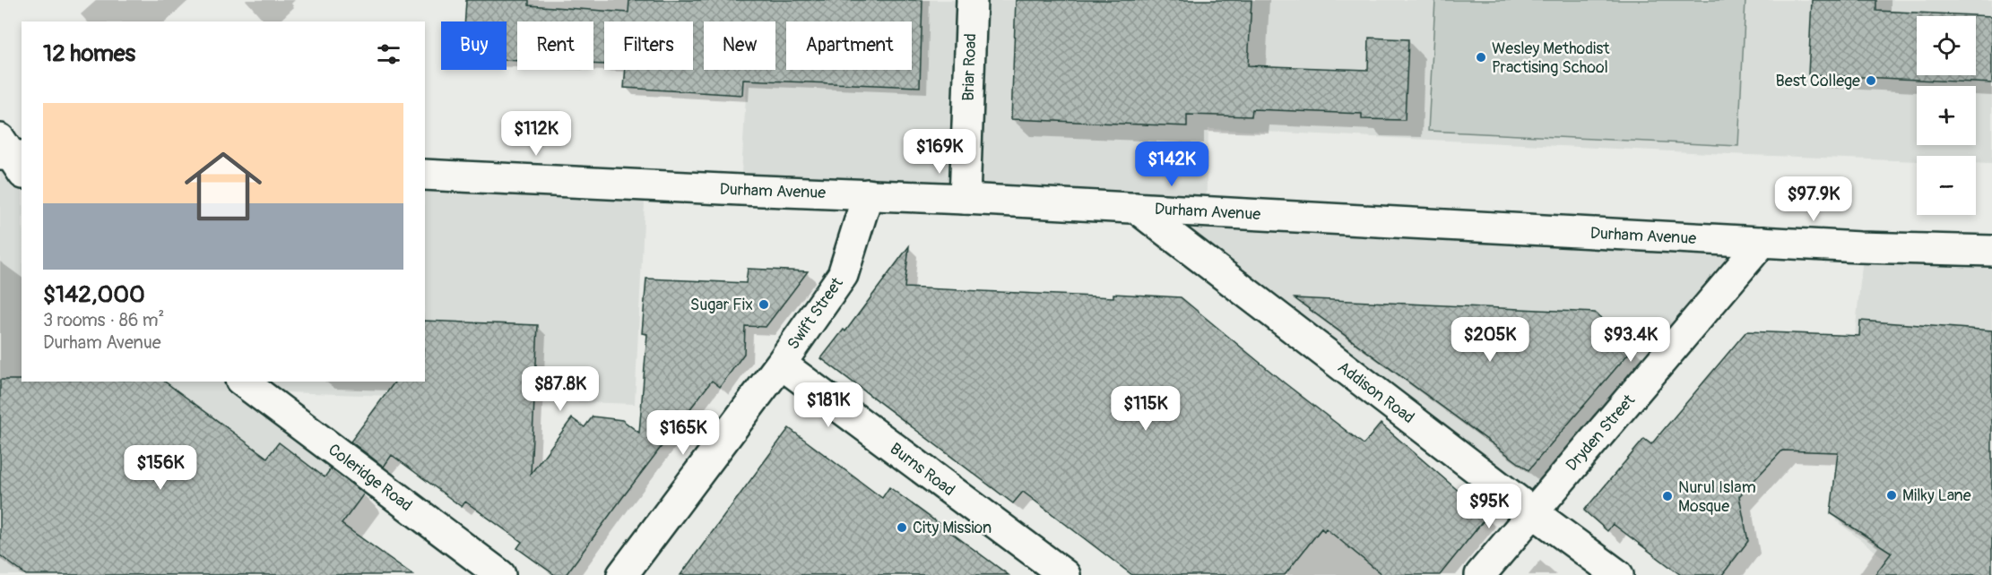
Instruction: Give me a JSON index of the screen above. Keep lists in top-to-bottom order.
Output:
{
  "streets": {
    "street": [
      "Briar Road",
      "Durham Avenue",
      "Swift Street",
      "Addison Road",
      "Dryden Street",
      "Burns Road",
      "Coleridge Road"
    ]
  },
  "crossings": [
    ["Briar Road", "Durham Avenue"],
    ["Durham Avenue", "Swift Street"],
    ["Durham Avenue", "Addison Road"],
    ["Durham Avenue", "Dryden Street"],
    ["Swift Street", "Burns Road"],
    ["Addison Road", "Dryden Street"]
  ],
  "places": [
    "Wesley Methodist Practising School",
    "Best College",
    "Sugar Fix",
    "Milky Lane",
    "Nurul Islam Mosque",
    "City Mission"
  ],
  "page": {
    "map_buttons": ["+", "−"],
    "chip": [
      "Buy",
      "Rent",
      "Filters",
      "New",
      "Apartment"
    ],
    "heading": "12 homes",
    "list": [
      {
        "name": "$142,000",
        "note": "3 rooms · 86 m² · Durham Avenue"
      }
    ],
    "price": [
      "$112K",
      "$169K",
      "$142K",
      "$97.9K",
      "$205K",
      "$93.4K",
      "$87.8K",
      "$181K",
      "$115K",
      "$165K",
      "$156K",
      "$95K"
    ]
  }
}
